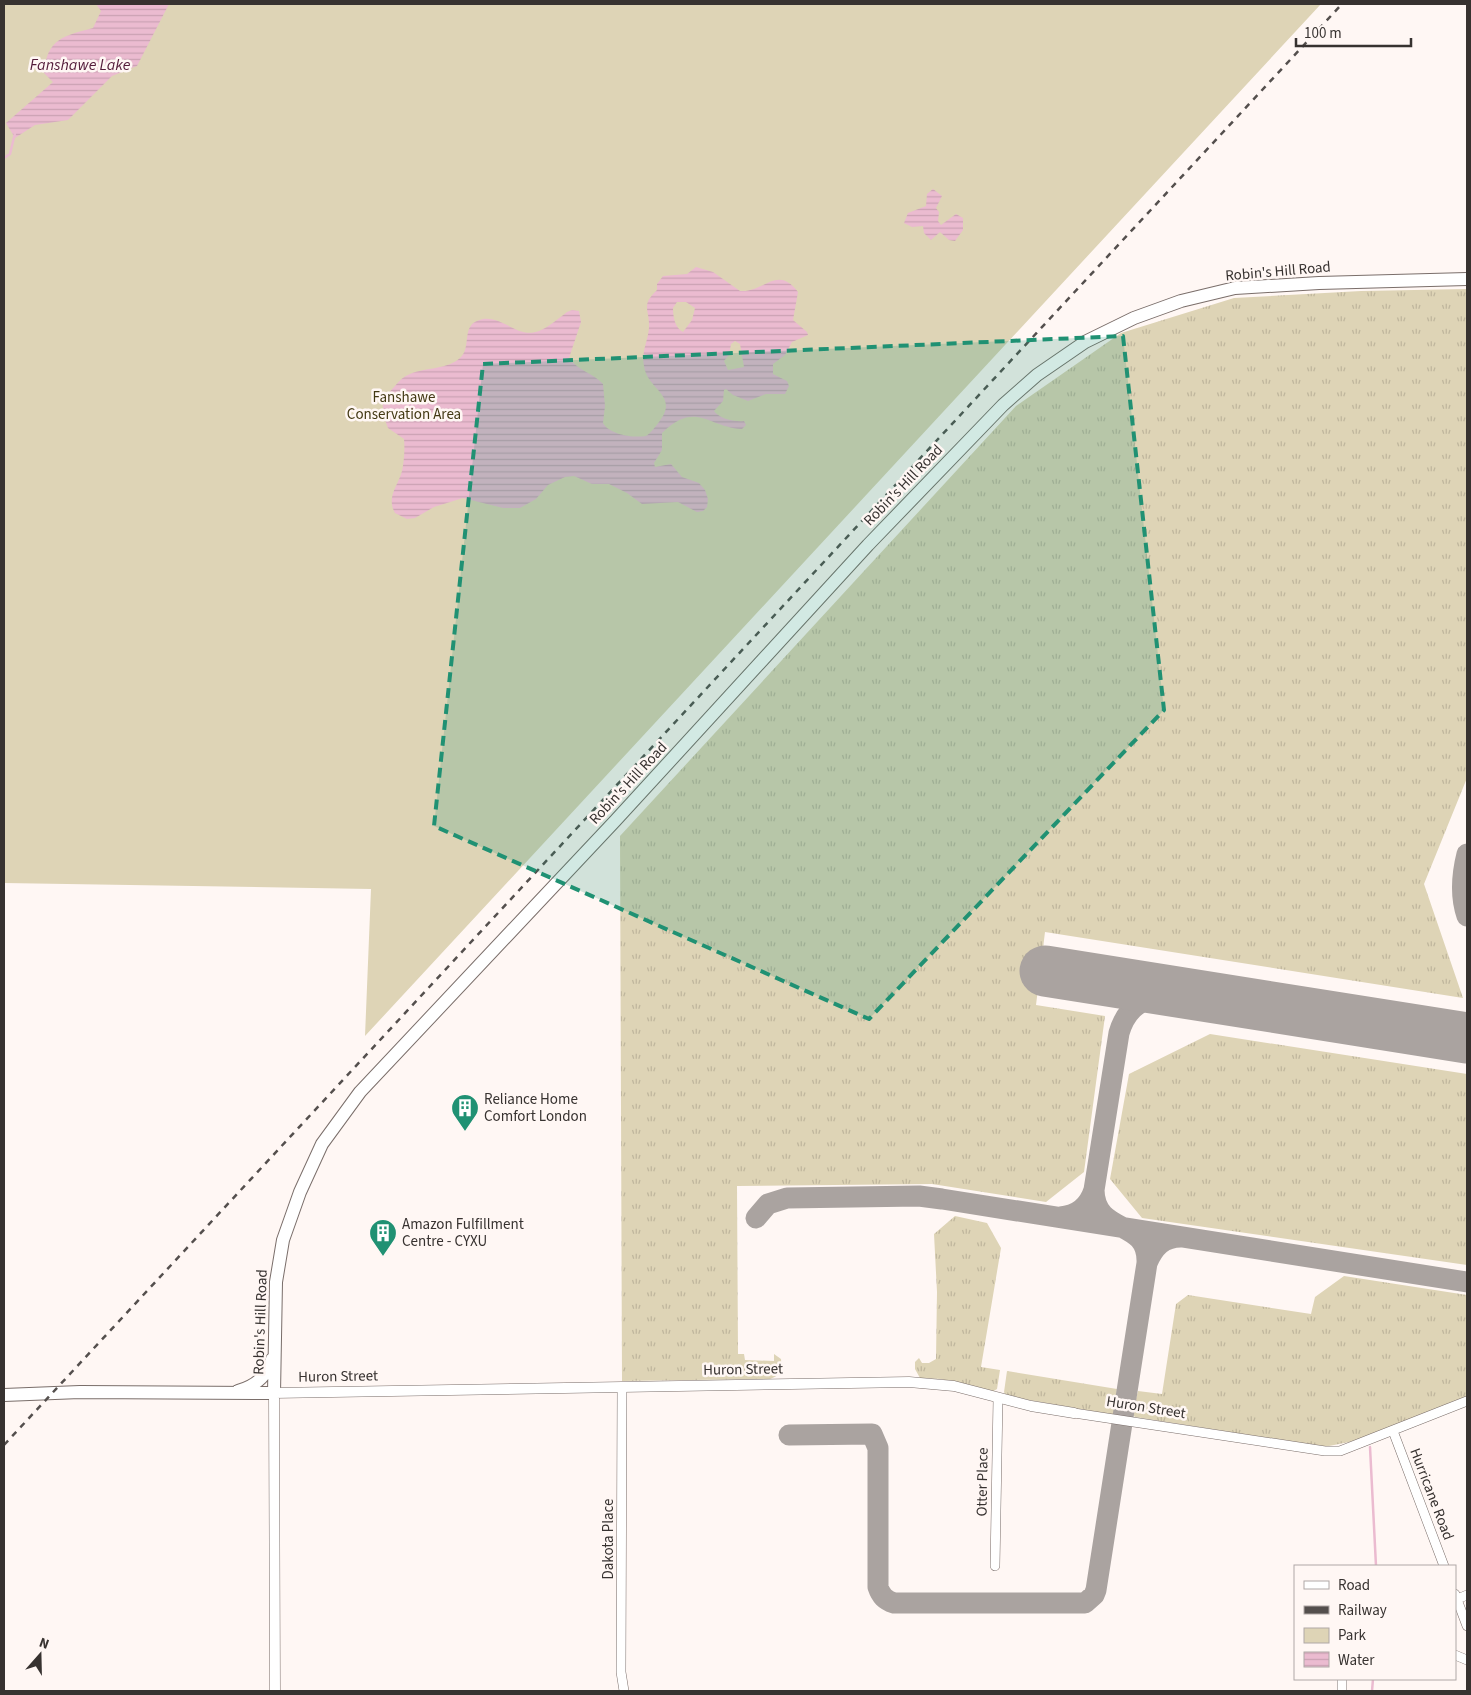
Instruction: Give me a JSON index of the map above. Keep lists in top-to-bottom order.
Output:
{
  "streets": {
    "main road": ["Robin's Hill Road", "Huron Street"],
    "street": ["Otter Place", "Hurricane Road", "Dakota Place"]
  },
  "crossings": [
    ["Robin's Hill Road", "Huron Street"],
    ["Huron Street", "Otter Place"],
    ["Huron Street", "Hurricane Road"],
    ["Huron Street", "Dakota Place"]
  ],
  "water": ["Fanshawe Lake"],
  "parks": ["Fanshawe Conservation Area"],
  "places": {
    "building": ["Reliance Home Comfort London", "Amazon Fulfillment Centre - CYXU"]
  },
  "legend": [
    "Road",
    "Railway",
    "Park",
    "Water"
  ],
  "scale_bar": "100 m",
  "north": "top"
}
